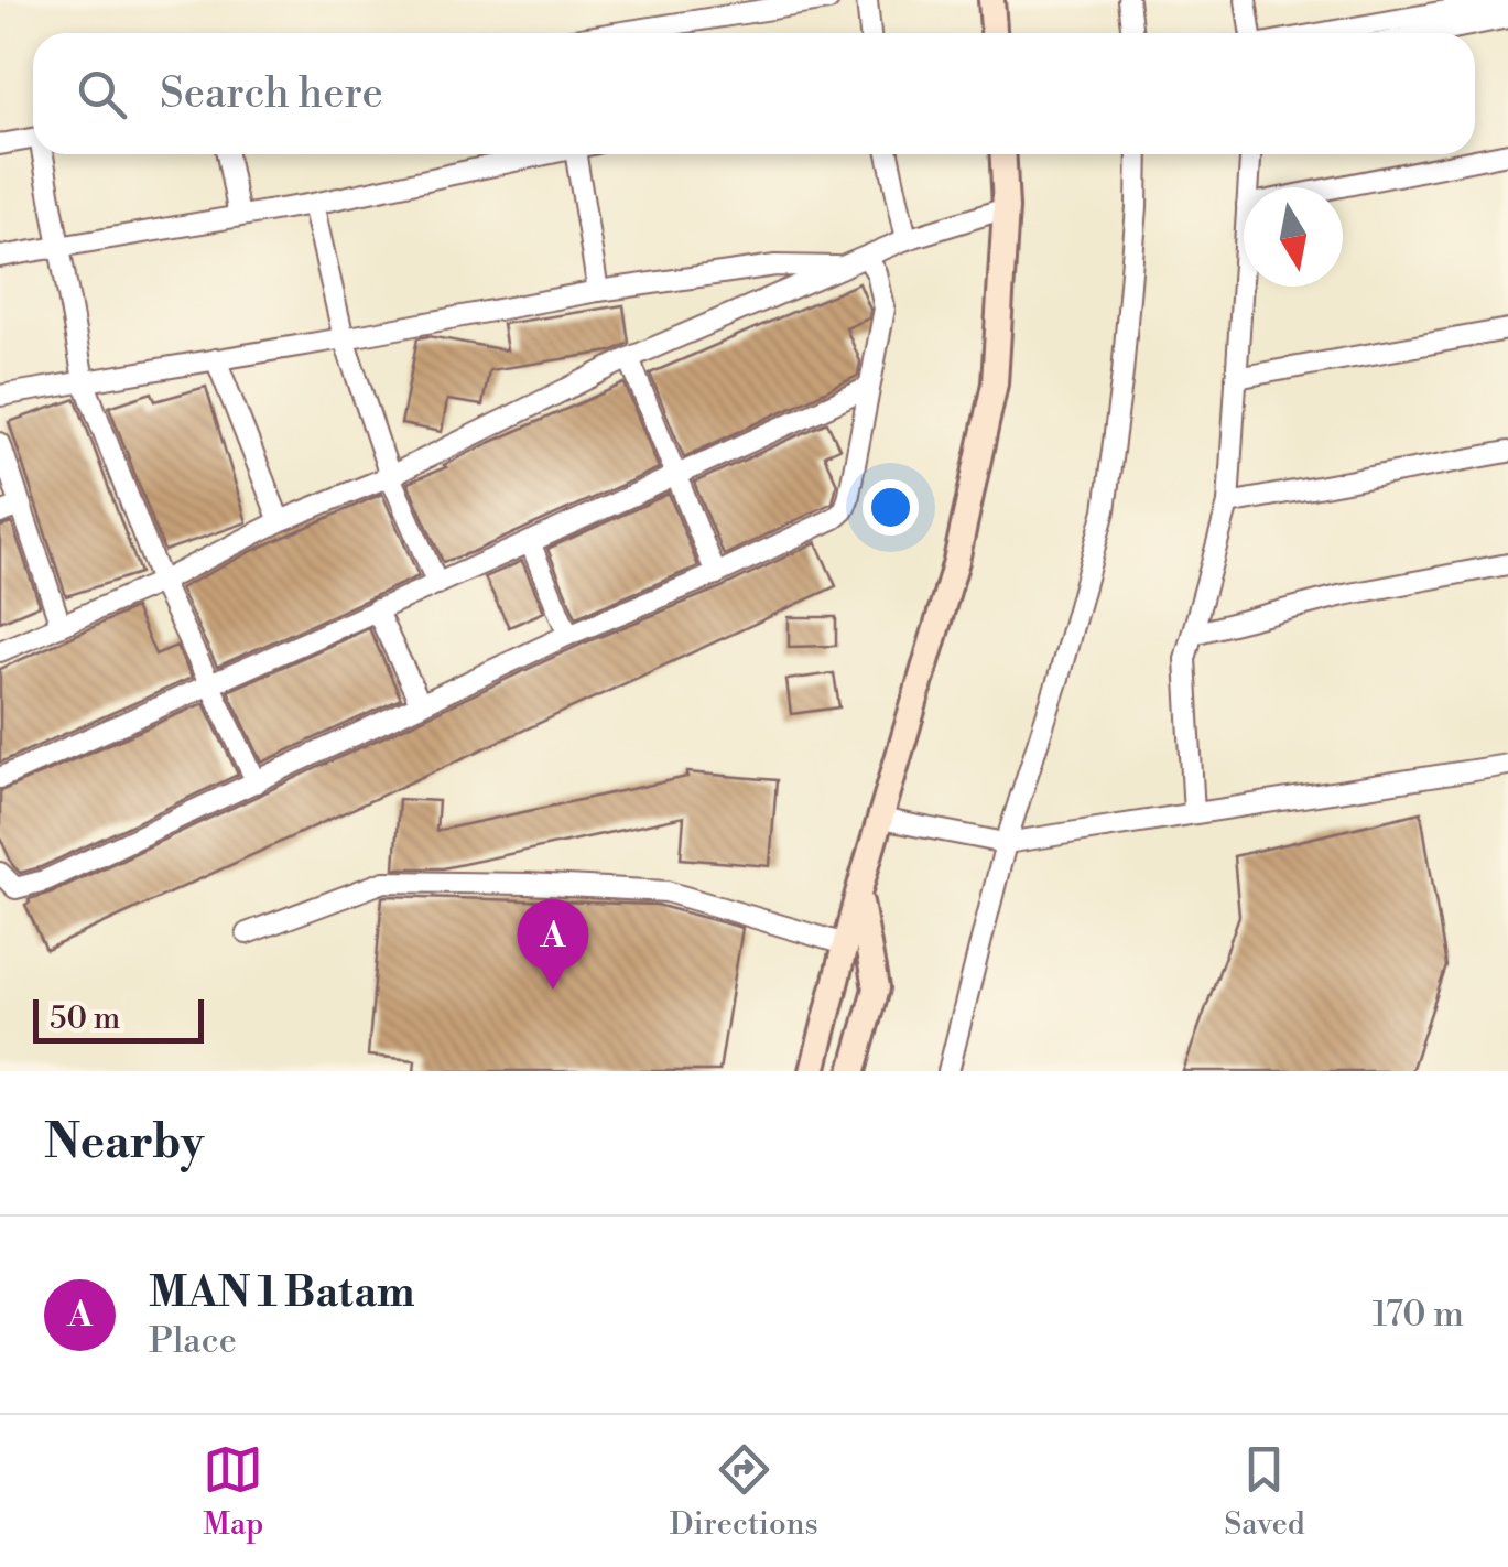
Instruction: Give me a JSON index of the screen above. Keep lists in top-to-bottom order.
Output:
{
  "scale_bar": "50 m",
  "north": "bottom",
  "page": {
    "search": "Search here",
    "pins": "A",
    "scale": "50 m",
    "heading": "Nearby",
    "list": [
      {
        "mark": "A",
        "name": "MAN 1 Batam",
        "note": "Place",
        "value": "170 m"
      }
    ],
    "nav": ["Map", "Directions", "Saved"]
  }
}
